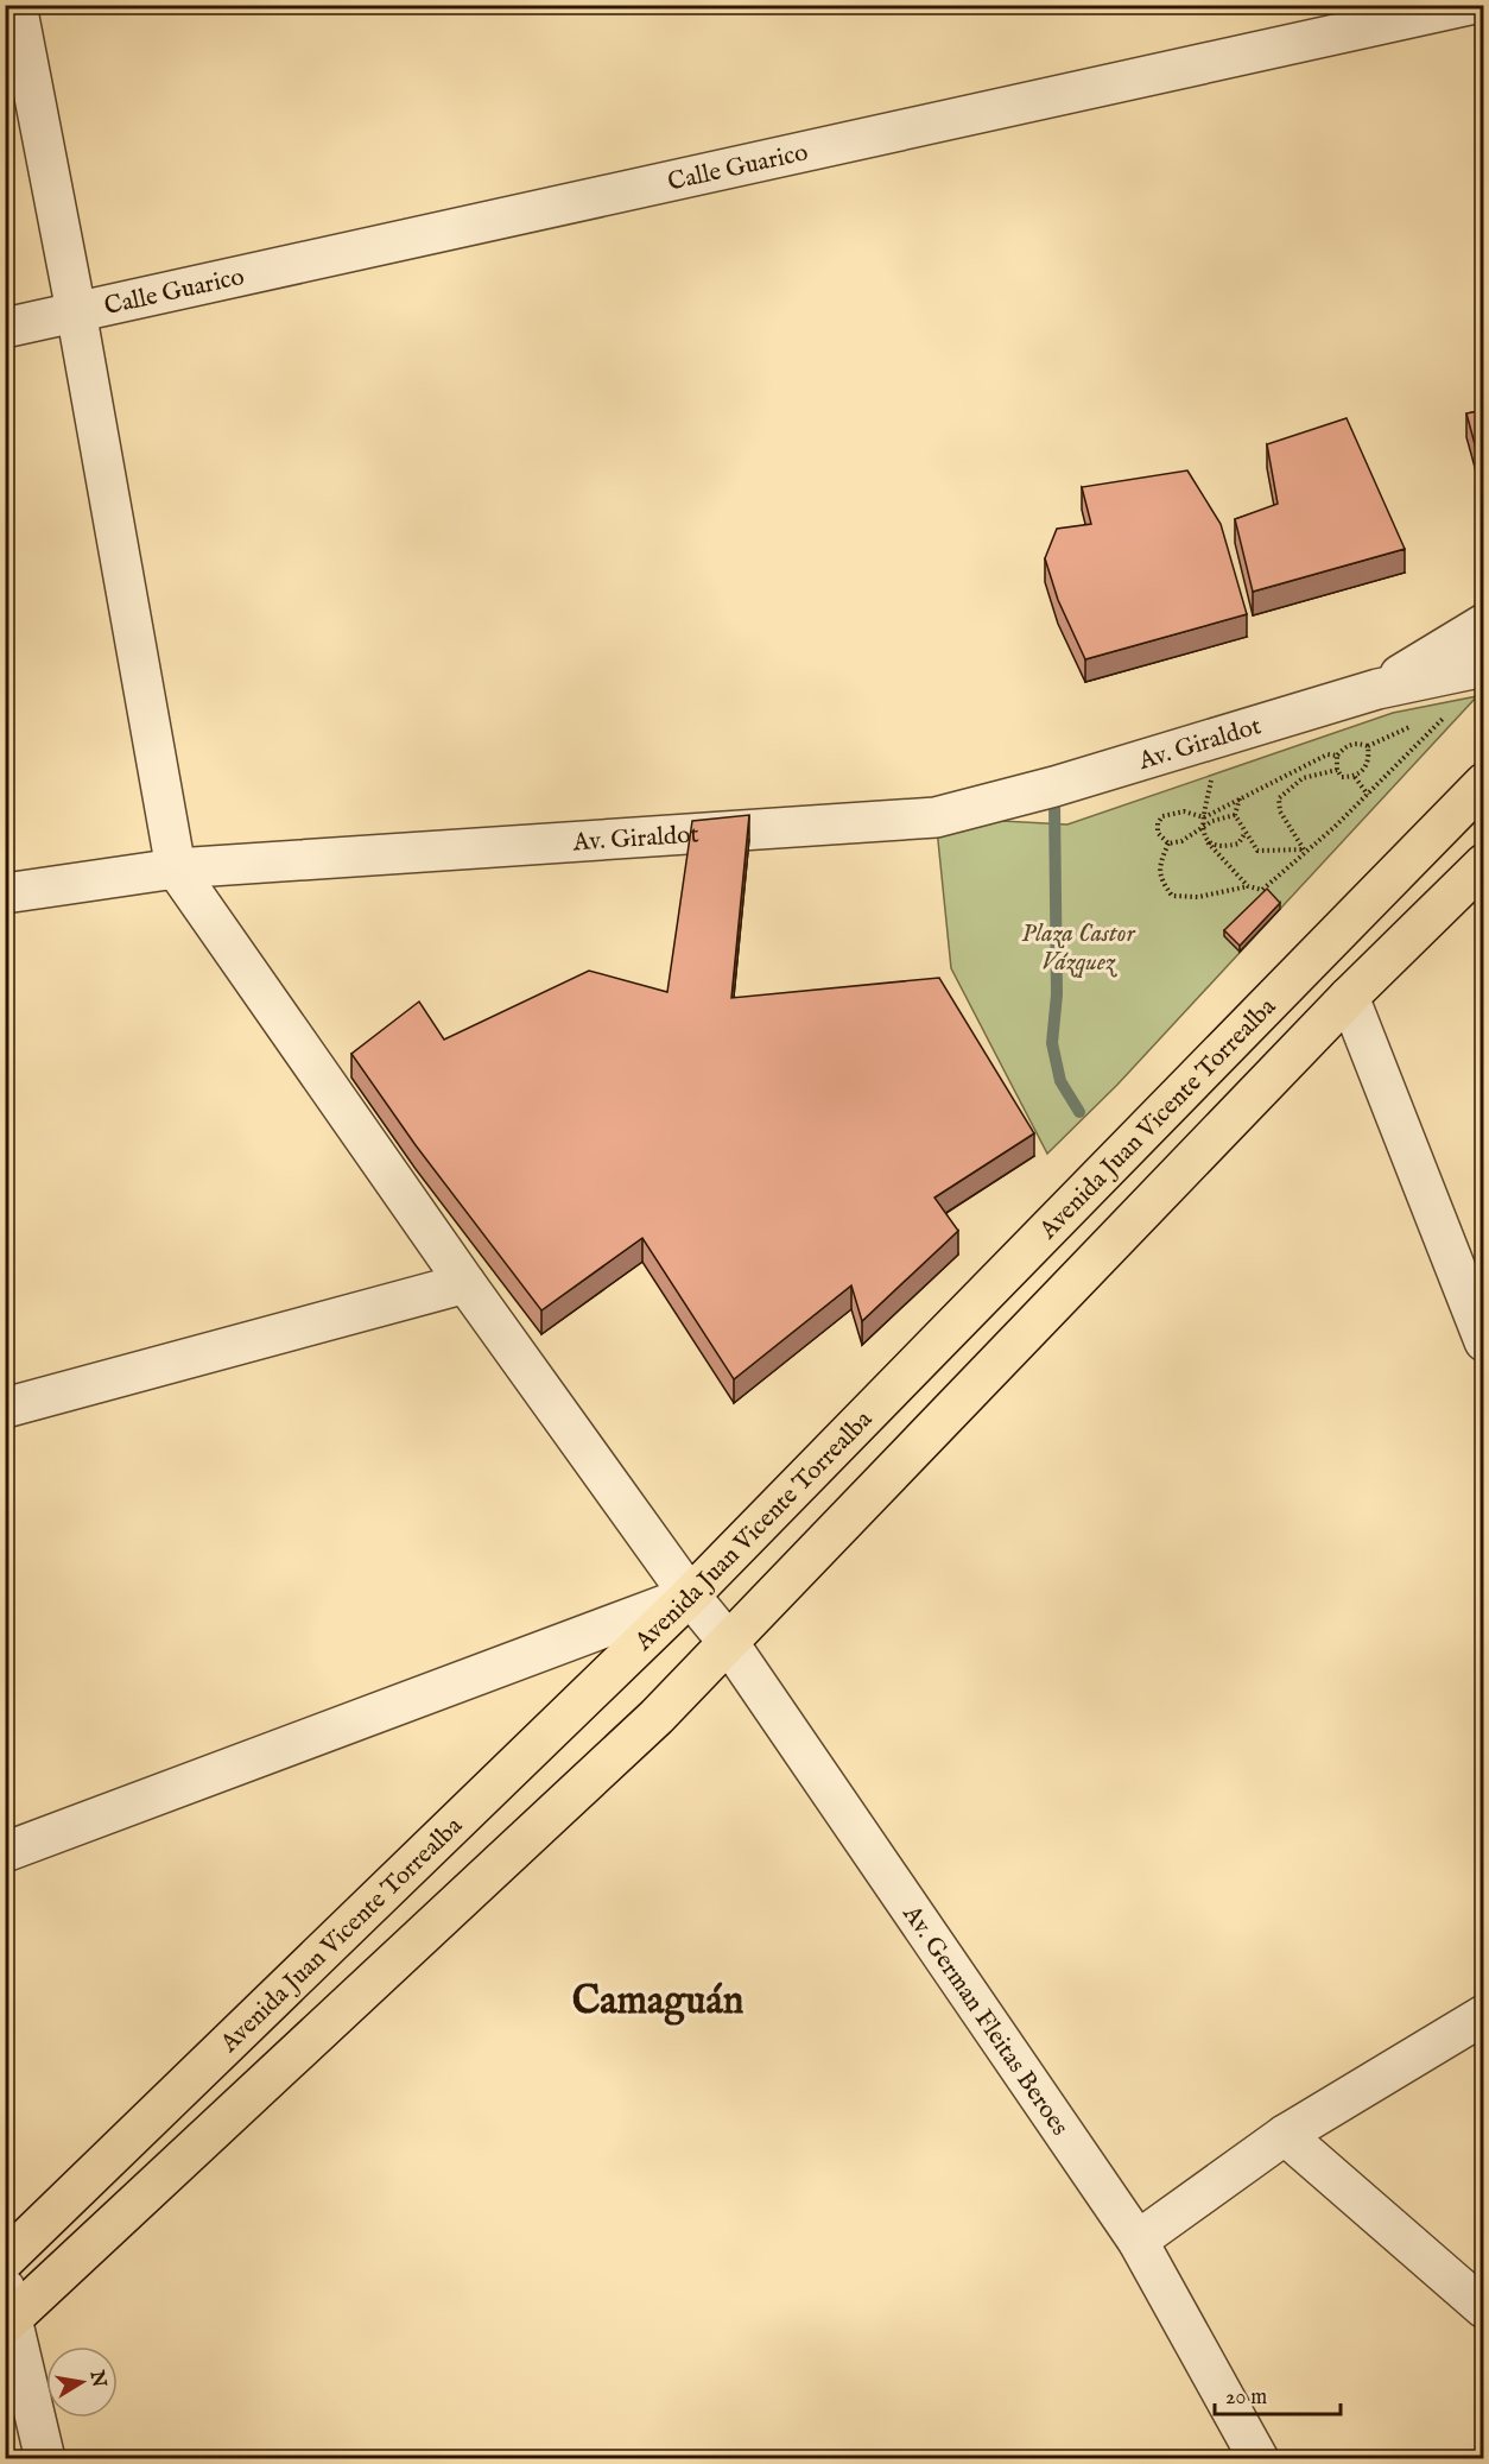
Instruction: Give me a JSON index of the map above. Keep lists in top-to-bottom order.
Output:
{
  "streets": {
    "highway": ["Avenida Juan Vicente Torrealba"],
    "street": ["Calle Guarico", "Av. Giraldot", "Av. German Fleitas Beroes"]
  },
  "crossings": [
    ["Av. Giraldot", "Av. German Fleitas Beroes"],
    ["Avenida Juan Vicente Torrealba", "Av. German Fleitas Beroes"]
  ],
  "districts": ["Camaguán"],
  "parks": ["Plaza Castor Vázquez"],
  "scale_bar": "20 m",
  "north": "right"
}
